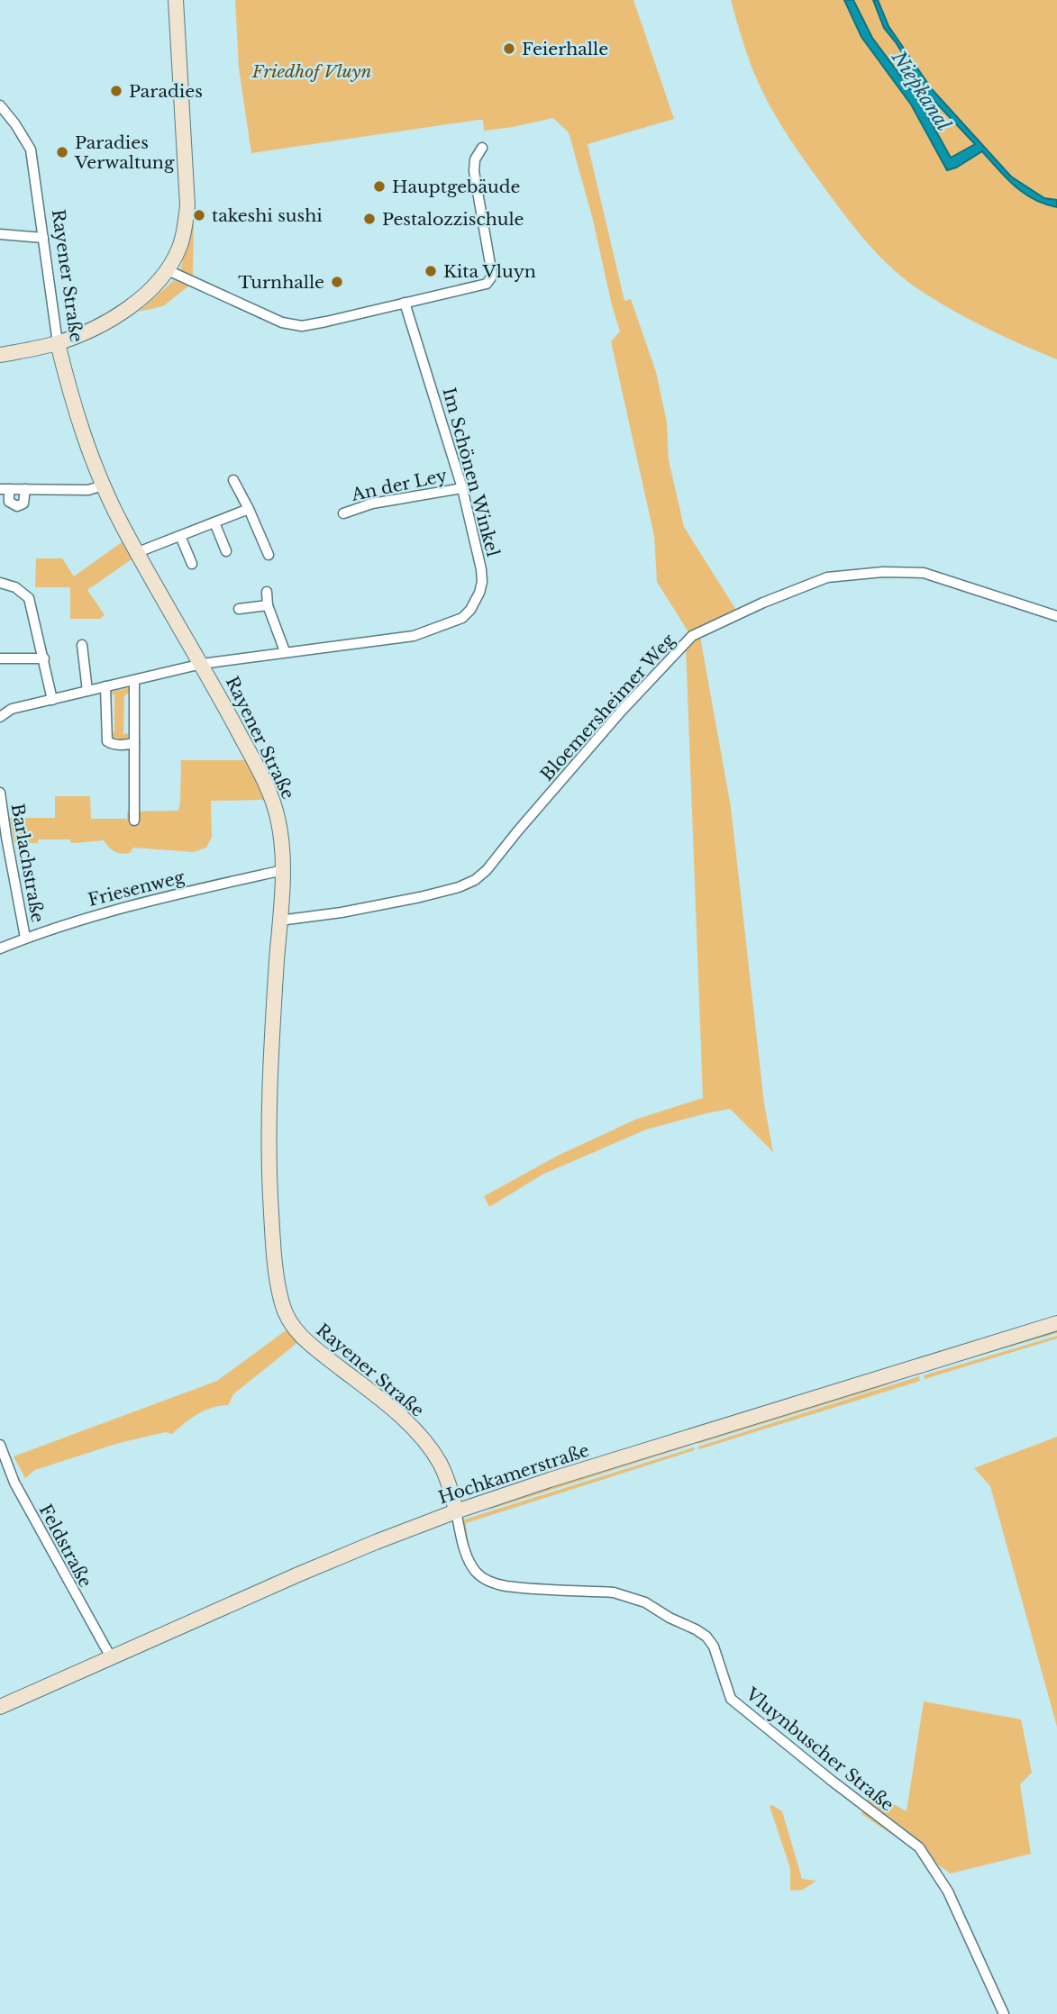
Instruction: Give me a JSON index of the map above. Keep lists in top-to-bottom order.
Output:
{
  "streets": {
    "street": [
      "Rayener Straße",
      "Im Schönen Winkel",
      "An der Ley",
      "Bloemersheimer Weg",
      "Barlachstraße",
      "Friesenweg",
      "Hochkamerstraße",
      "Feldstraße",
      "Vluynbuscher Straße"
    ]
  },
  "crossings": [
    ["Rayener Straße", "Im Schönen Winkel"],
    ["Rayener Straße", "Bloemersheimer Weg"],
    ["Rayener Straße", "Friesenweg"],
    ["Rayener Straße", "Hochkamerstraße"],
    ["Rayener Straße", "Vluynbuscher Straße"],
    ["Im Schönen Winkel", "An der Ley"],
    ["Barlachstraße", "Friesenweg"],
    ["Hochkamerstraße", "Feldstraße"],
    ["Hochkamerstraße", "Vluynbuscher Straße"]
  ],
  "water": ["Niepkanal"],
  "parks": ["Friedhof Vluyn"],
  "places": [
    "Feierhalle",
    "Paradies",
    "Paradies Verwaltung",
    "Hauptgebäude",
    "takeshi sushi",
    "Pestalozzischule",
    "Kita Vluyn",
    "Turnhalle"
  ]
}
